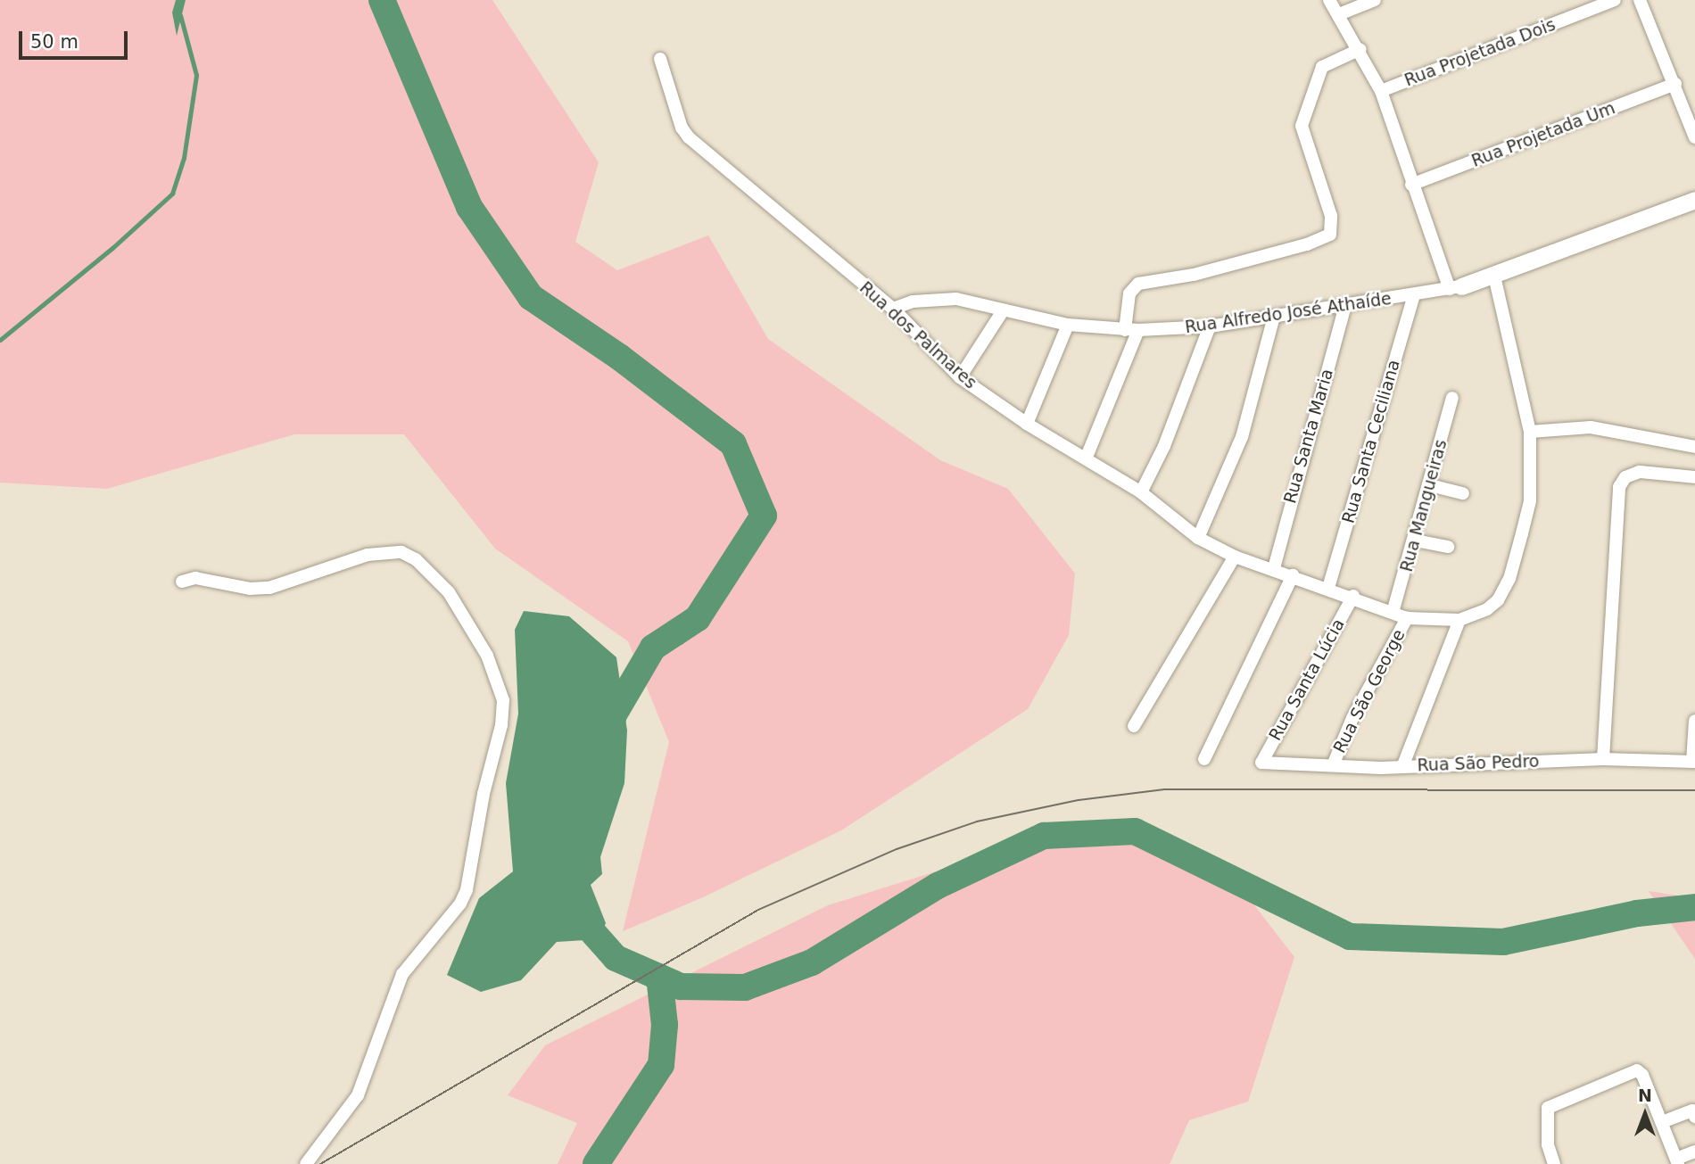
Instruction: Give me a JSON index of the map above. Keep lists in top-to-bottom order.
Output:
{
  "streets": {
    "street": [
      "Rua Projetada Dois",
      "Rua Projetada Um",
      "Rua Alfredo José Athaíde",
      "Rua dos Palmares",
      "Rua Santa Maria",
      "Rua Santa Ceciliana",
      "Rua Mangueiras",
      "Rua Santa Lúcia",
      "Rua São George",
      "Rua São Pedro"
    ]
  },
  "crossings": [
    ["Rua Alfredo José Athaíde", "Rua dos Palmares"],
    ["Rua Alfredo José Athaíde", "Rua Santa Maria"],
    ["Rua Alfredo José Athaíde", "Rua Santa Ceciliana"],
    ["Rua dos Palmares", "Rua Santa Maria"],
    ["Rua dos Palmares", "Rua Santa Ceciliana"],
    ["Rua dos Palmares", "Rua Mangueiras"],
    ["Rua dos Palmares", "Rua Santa Lúcia"],
    ["Rua dos Palmares", "Rua São George"],
    ["Rua Santa Lúcia", "Rua São Pedro"],
    ["Rua São George", "Rua São Pedro"]
  ],
  "scale_bar": "50 m",
  "north": "top"
}
